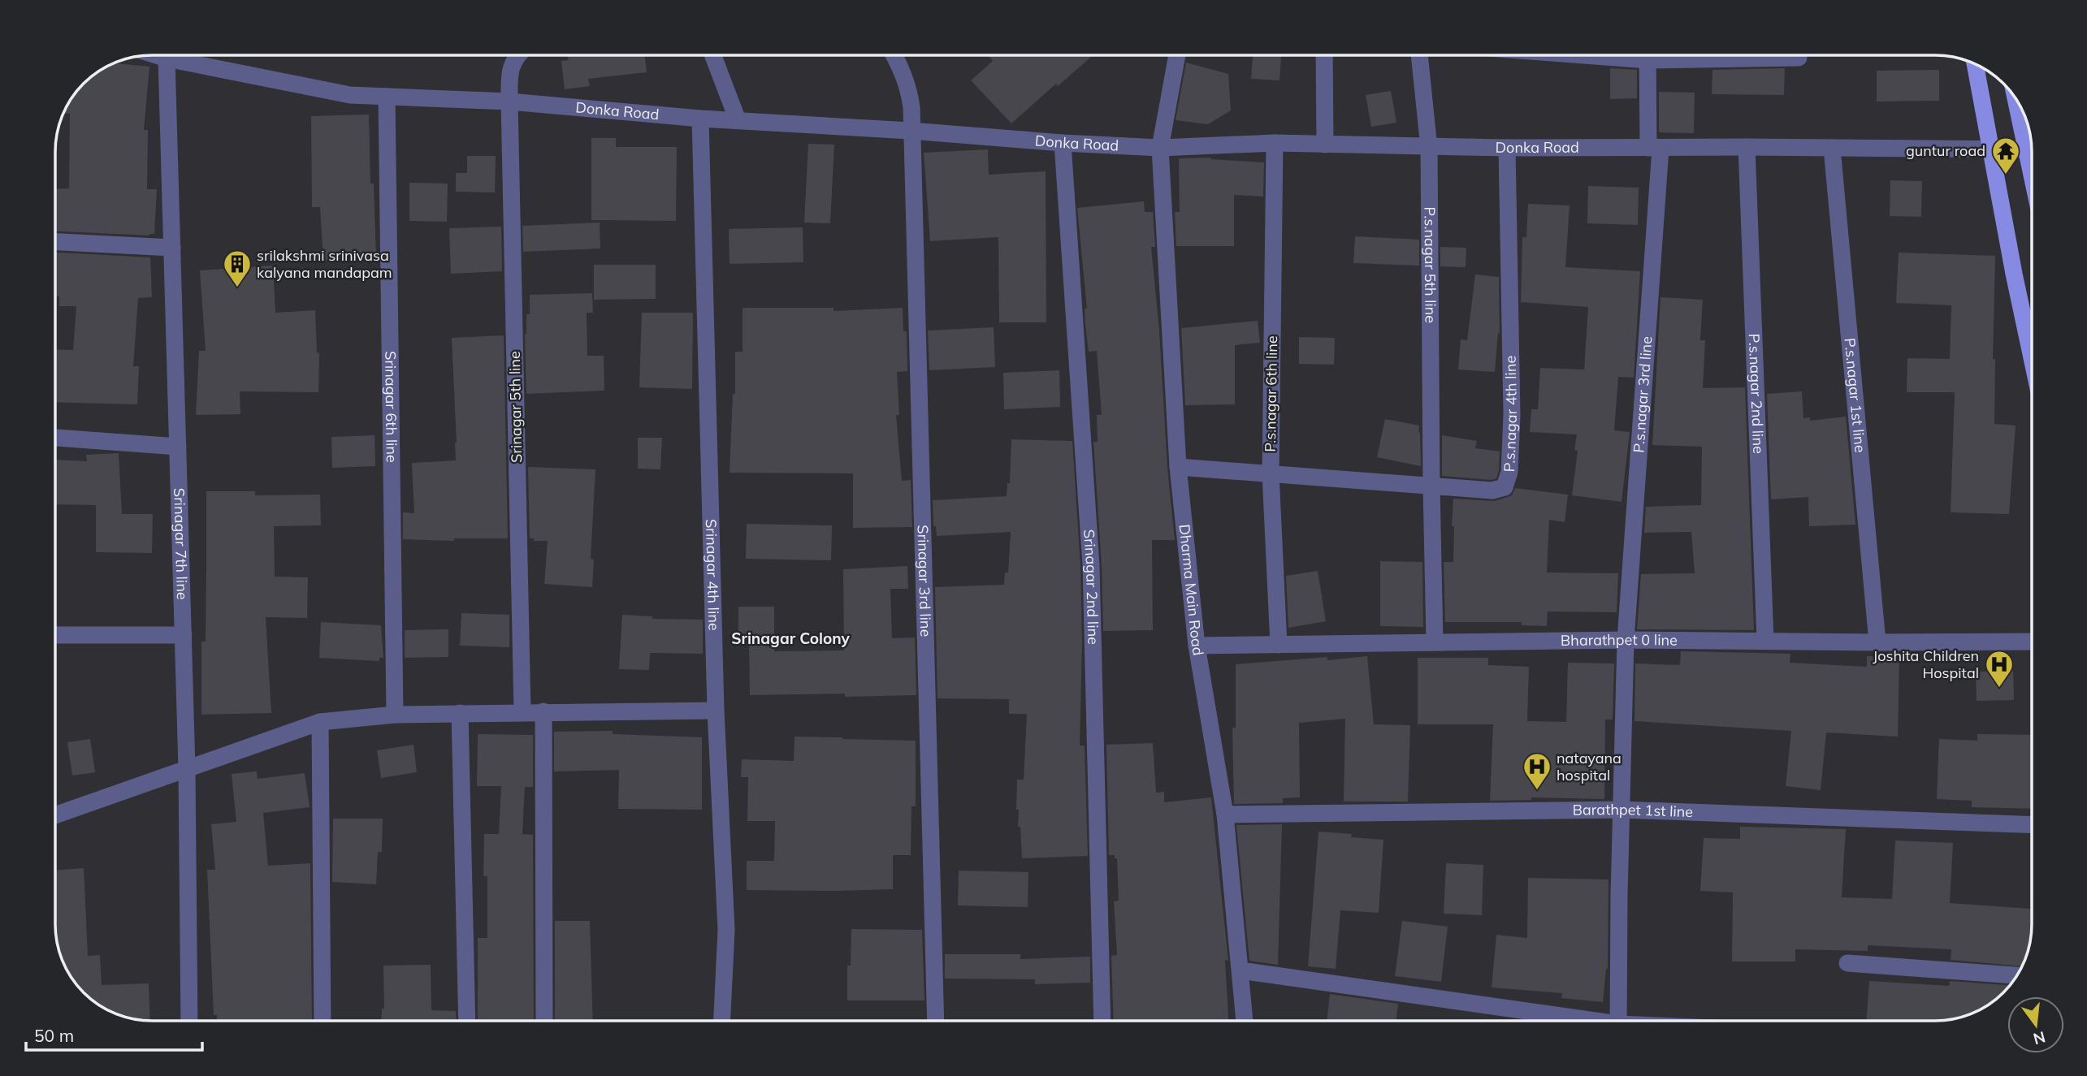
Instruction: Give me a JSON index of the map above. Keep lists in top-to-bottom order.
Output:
{
  "streets": {
    "street": [
      "Donka Road",
      "P.s.nagar 5th line",
      "P.s.nagar 6th line",
      "P.s.nagar 3rd line",
      "P.s.nagar 2nd line",
      "P.s.nagar 1st line",
      "Srinagar 6th line",
      "Srinagar 5th line",
      "P.s.nagar 4th line",
      "Srinagar 7th line",
      "Srinagar 4th line",
      "Srinagar 3rd line",
      "Srinagar 2nd line",
      "Dharma Main Road",
      "Bharathpet 0 line",
      "Barathpet 1st line"
    ]
  },
  "crossings": [
    ["Donka Road", "P.s.nagar 5th line"],
    ["Donka Road", "P.s.nagar 6th line"],
    ["Donka Road", "P.s.nagar 3rd line"],
    ["Donka Road", "P.s.nagar 2nd line"],
    ["Donka Road", "P.s.nagar 1st line"],
    ["Donka Road", "Srinagar 6th line"],
    ["Donka Road", "Srinagar 5th line"],
    ["Donka Road", "P.s.nagar 4th line"],
    ["Donka Road", "Srinagar 7th line"],
    ["Donka Road", "Srinagar 4th line"],
    ["Donka Road", "Srinagar 3rd line"],
    ["Donka Road", "Srinagar 2nd line"],
    ["Donka Road", "Dharma Main Road"],
    ["P.s.nagar 5th line", "P.s.nagar 4th line"],
    ["P.s.nagar 5th line", "Bharathpet 0 line"],
    ["P.s.nagar 6th line", "P.s.nagar 4th line"],
    ["P.s.nagar 6th line", "Bharathpet 0 line"],
    ["P.s.nagar 3rd line", "Bharathpet 0 line"],
    ["P.s.nagar 3rd line", "Barathpet 1st line"],
    ["P.s.nagar 2nd line", "Bharathpet 0 line"],
    ["P.s.nagar 1st line", "Bharathpet 0 line"],
    ["P.s.nagar 4th line", "Dharma Main Road"],
    ["Dharma Main Road", "Bharathpet 0 line"],
    ["Dharma Main Road", "Barathpet 1st line"]
  ],
  "districts": ["Srinagar Colony"],
  "places": {
    "temple": ["guntur road"],
    "building": ["srilakshmi srinivasa kalyana mandapam"],
    "hospital": ["Joshita Children Hospital", "natayana hospital"]
  },
  "scale_bar": "50 m",
  "north": "bottom"
}
